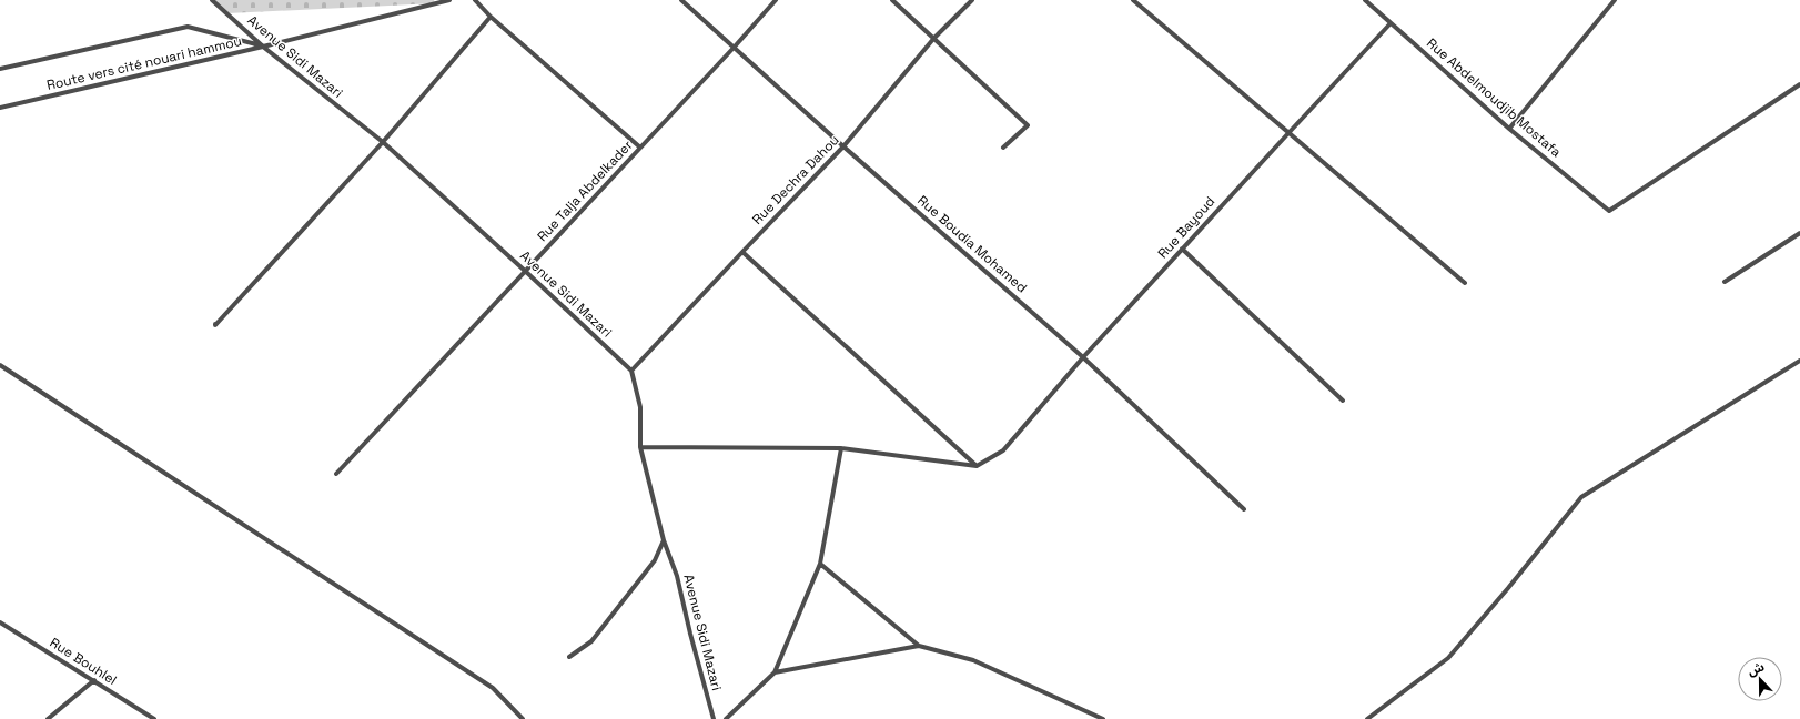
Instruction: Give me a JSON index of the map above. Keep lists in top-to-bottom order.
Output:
{
  "streets": {
    "street": [
      "Avenue Sidi Mazari",
      "Route vers cité nouari hammou",
      "Rue Abdelmoudjib Mostafa",
      "Rue Dechra Dahou",
      "Rue Talja Abdelkader",
      "Rue Bayoud",
      "Rue Boudia Mohamed",
      "Rue Bouhlel"
    ]
  },
  "crossings": [
    ["Avenue Sidi Mazari", "Route vers cité nouari hammou"],
    ["Avenue Sidi Mazari", "Rue Dechra Dahou"],
    ["Avenue Sidi Mazari", "Rue Talja Abdelkader"],
    ["Rue Abdelmoudjib Mostafa", "Rue Bayoud"],
    ["Rue Dechra Dahou", "Rue Boudia Mohamed"],
    ["Rue Talja Abdelkader", "Rue Boudia Mohamed"],
    ["Rue Bayoud", "Rue Boudia Mohamed"]
  ],
  "north": "top"
}
